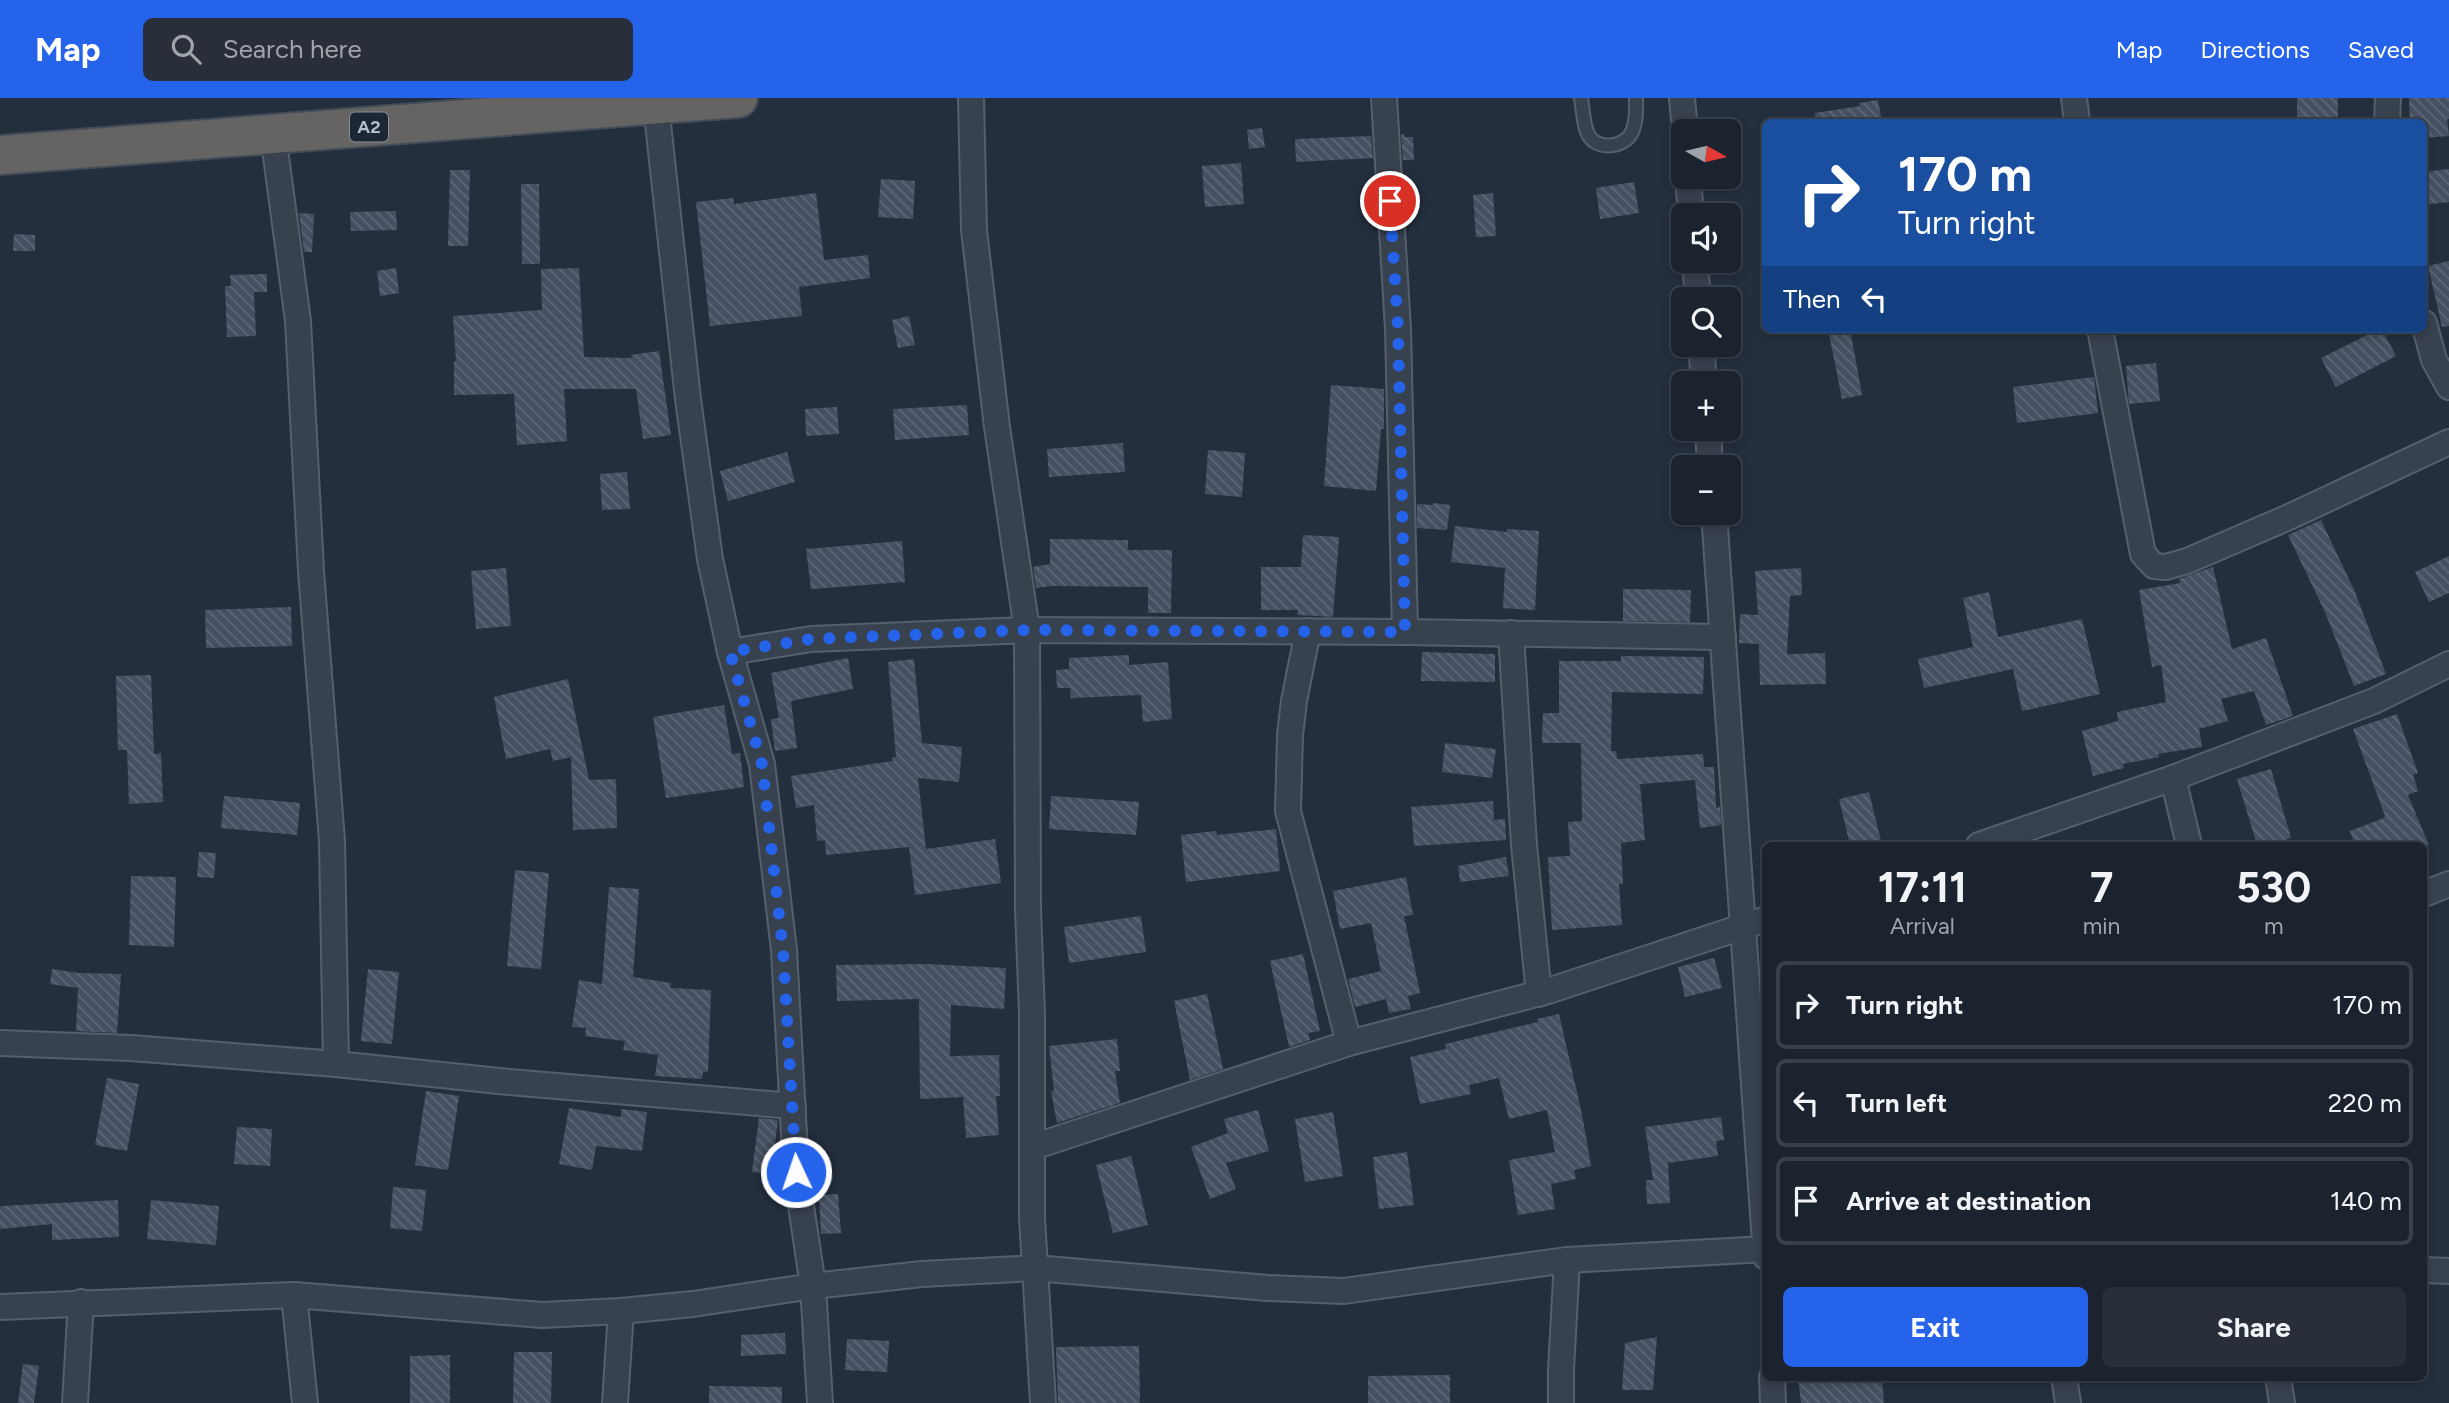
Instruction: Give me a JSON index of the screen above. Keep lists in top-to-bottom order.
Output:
{
  "streets": {
    "highway": ["A2"]
  },
  "north": "right",
  "page": {
    "header": "Map",
    "search": "Search here",
    "nav": ["Map", "Directions", "Saved"],
    "map_buttons": ["+", "−"],
    "turn": ["170 m", "Turn right"],
    "then": "Then",
    "eta": [
      "17:11",
      "Arrival",
      "7",
      "min",
      "530",
      "m"
    ],
    "list": [
      {
        "name": "Turn right",
        "value": "170 m"
      },
      {
        "name": "Turn left",
        "value": "220 m"
      },
      {
        "name": "Arrive at destination",
        "value": "140 m"
      }
    ],
    "buttons": ["Exit", "Share"]
  }
}
